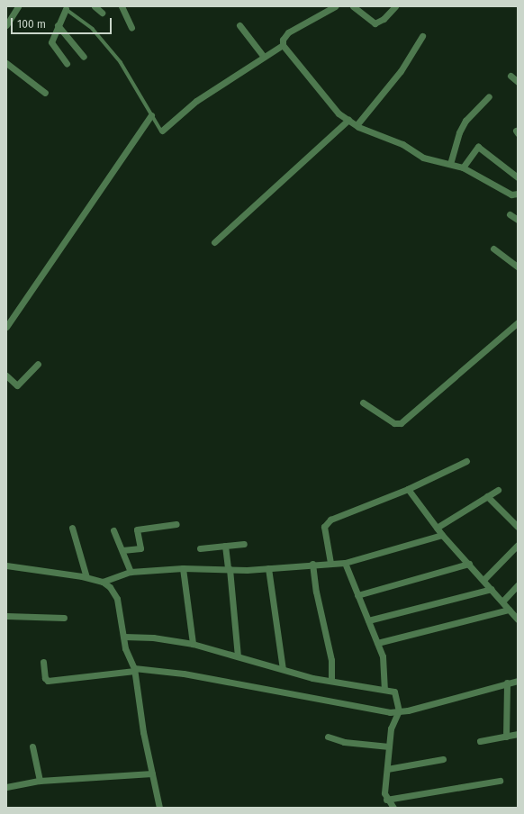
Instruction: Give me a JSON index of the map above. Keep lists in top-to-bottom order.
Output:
{
  "scale_bar": "100 m"
}
